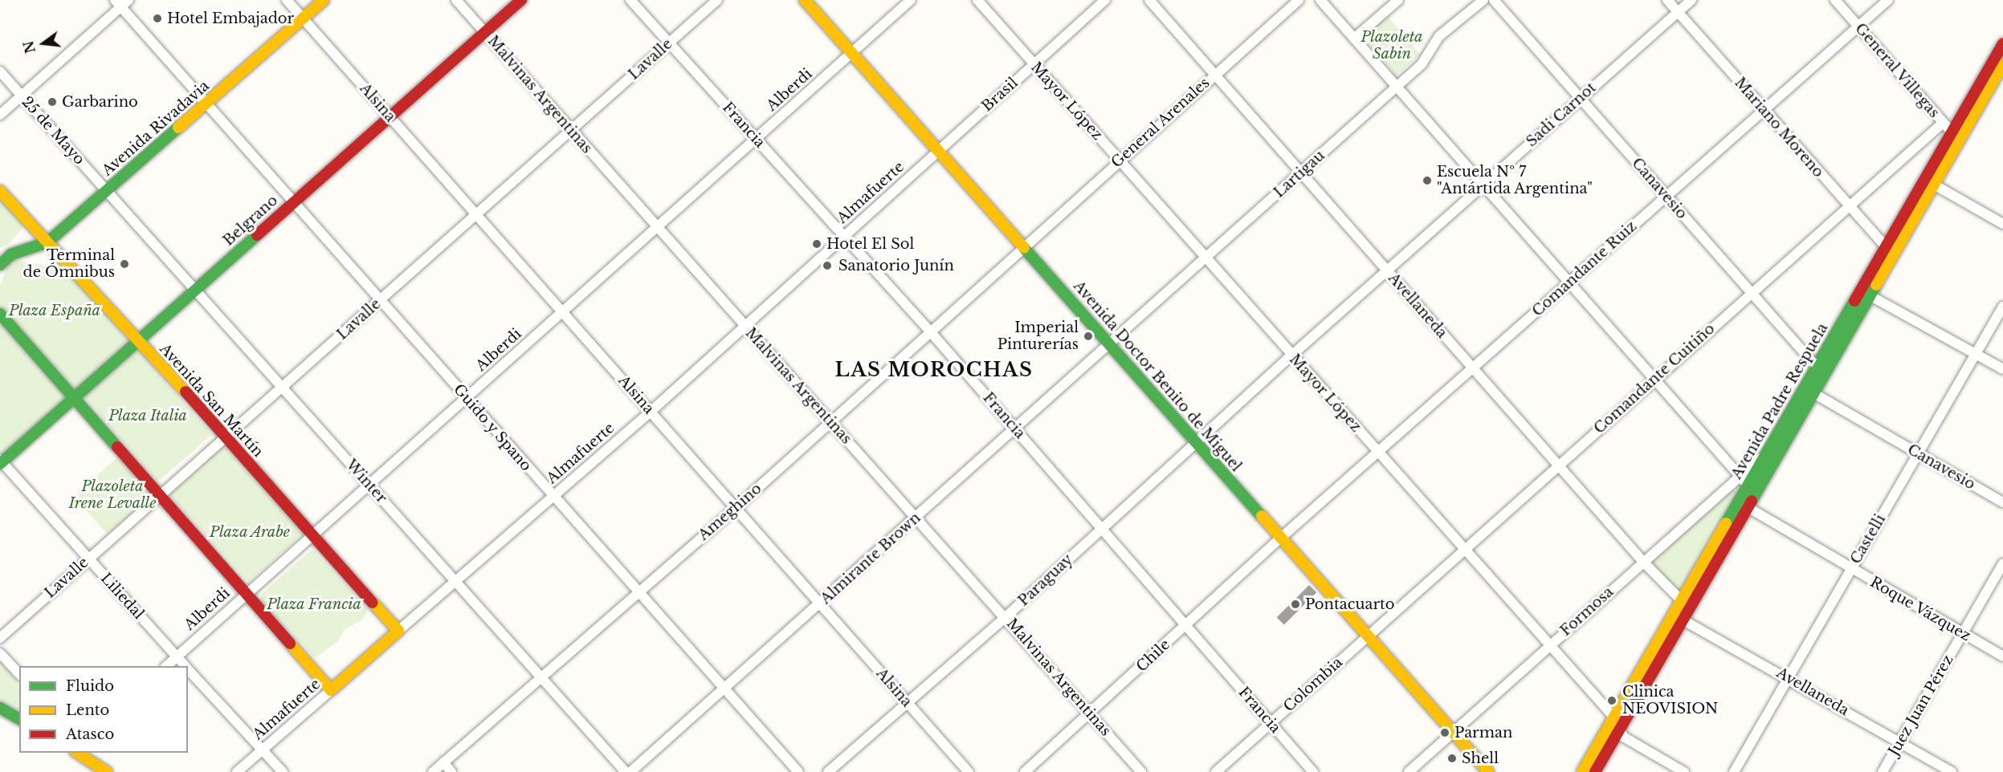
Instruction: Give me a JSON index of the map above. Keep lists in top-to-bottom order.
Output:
{
  "streets": {
    "main road": [
      "Avenida Rivadavia",
      "Almafuerte",
      "Belgrano",
      "Avenida Doctor Benito de Miguel",
      "Avenida San Martín",
      "Avenida Padre Respuela"
    ],
    "street": [
      "Lavalle",
      "General Villegas",
      "Alberdi",
      "Malvinas Argentinas",
      "Brasil",
      "Mayor López",
      "Alsina",
      "Sadi Carnot",
      "General Arenales",
      "Francia",
      "Mariano Moreno",
      "25 de Mayo",
      "Lartigau",
      "Canavesio",
      "Comandante Ruiz",
      "Avellaneda",
      "Comandante Cuitiño",
      "Guido y Spano",
      "Winter",
      "Ameghino",
      "Castelli",
      "Almirante Brown",
      "Paraguay",
      "Liliedal",
      "Roque Vázquez",
      "Formosa",
      "Chile",
      "Colombia",
      "Juez Juan Pérez"
    ]
  },
  "crossings": [
    ["Lavalle", "Malvinas Argentinas"],
    ["Lavalle", "Alsina"],
    ["Lavalle", "Francia"],
    ["Lavalle", "Avenida San Martín"],
    ["Lavalle", "Guido y Spano"],
    ["Lavalle", "Winter"],
    ["Lavalle", "Liliedal"],
    ["General Villegas", "Comandante Ruiz"],
    ["General Villegas", "Comandante Cuitiño"],
    ["General Villegas", "Avenida Padre Respuela"],
    ["Alberdi", "Malvinas Argentinas"],
    ["Alberdi", "Alsina"],
    ["Alberdi", "Francia"],
    ["Alberdi", "Avenida Doctor Benito de Miguel"],
    ["Alberdi", "Avenida San Martín"],
    ["Alberdi", "Guido y Spano"],
    ["Alberdi", "Winter"],
    ["Alberdi", "Liliedal"],
    ["Malvinas Argentinas", "Almafuerte"],
    ["Malvinas Argentinas", "Belgrano"],
    ["Malvinas Argentinas", "Ameghino"],
    ["Malvinas Argentinas", "Almirante Brown"],
    ["Malvinas Argentinas", "Paraguay"],
    ["Malvinas Argentinas", "Chile"],
    ["Brasil", "Mayor López"],
    ["Brasil", "Almafuerte"],
    ["Brasil", "Avenida Doctor Benito de Miguel"],
    ["Mayor López", "Sadi Carnot"],
    ["Mayor López", "General Arenales"],
    ["Mayor López", "Lartigau"],
    ["Mayor López", "Comandante Ruiz"],
    ["Mayor López", "Comandante Cuitiño"],
    ["Mayor López", "Avenida Padre Respuela"],
    ["Mayor López", "Formosa"],
    ["Alsina", "Avenida Rivadavia"],
    ["Alsina", "Almafuerte"],
    ["Alsina", "Belgrano"],
    ["Alsina", "Ameghino"],
    ["Alsina", "Almirante Brown"],
    ["Alsina", "Paraguay"],
    ["Sadi Carnot", "Mariano Moreno"],
    ["Sadi Carnot", "Canavesio"],
    ["Sadi Carnot", "Avellaneda"],
    ["Sadi Carnot", "Avenida Doctor Benito de Miguel"],
    ["Sadi Carnot", "Paraguay"],
    ["General Arenales", "Avellaneda"],
    ["General Arenales", "Avenida Doctor Benito de Miguel"],
    ["General Arenales", "Ameghino"],
    ["Francia", "Almafuerte"],
    ["Francia", "Ameghino"],
    ["Francia", "Almirante Brown"],
    ["Francia", "Paraguay"],
    ["Francia", "Chile"],
    ["Francia", "Colombia"],
    ["Mariano Moreno", "Comandante Ruiz"],
    ["Mariano Moreno", "Comandante Cuitiño"],
    ["Mariano Moreno", "Avenida Padre Respuela"],
    ["Avenida Rivadavia", "25 de Mayo"],
    ["Avenida Rivadavia", "Avenida San Martín"],
    ["Avenida Rivadavia", "Guido y Spano"],
    ["Avenida Rivadavia", "Winter"],
    ["25 de Mayo", "Winter"],
    ["Lartigau", "Avellaneda"],
    ["Lartigau", "Avenida Doctor Benito de Miguel"],
    ["Lartigau", "Almirante Brown"],
    ["Canavesio", "Comandante Ruiz"],
    ["Canavesio", "Comandante Cuitiño"],
    ["Canavesio", "Avenida Padre Respuela"],
    ["Canavesio", "Castelli"],
    ["Almafuerte", "Avenida Doctor Benito de Miguel"],
    ["Almafuerte", "Avenida San Martín"],
    ["Almafuerte", "Guido y Spano"],
    ["Almafuerte", "Winter"],
    ["Almafuerte", "Liliedal"],
    ["Belgrano", "Avenida San Martín"],
    ["Belgrano", "Guido y Spano"],
    ["Belgrano", "Winter"],
    ["Belgrano", "Liliedal"],
    ["Comandante Ruiz", "Avellaneda"],
    ["Comandante Ruiz", "Avenida Doctor Benito de Miguel"],
    ["Comandante Ruiz", "Chile"],
    ["Avellaneda", "Comandante Cuitiño"],
    ["Avellaneda", "Avenida Padre Respuela"],
    ["Avellaneda", "Castelli"],
    ["Avellaneda", "Formosa"],
    ["Avellaneda", "Juez Juan Pérez"],
    ["Avenida Doctor Benito de Miguel", "Comandante Cuitiño"],
    ["Avenida Doctor Benito de Miguel", "Ameghino"],
    ["Avenida Doctor Benito de Miguel", "Almirante Brown"],
    ["Avenida Doctor Benito de Miguel", "Paraguay"],
    ["Avenida Doctor Benito de Miguel", "Formosa"],
    ["Avenida Doctor Benito de Miguel", "Chile"],
    ["Avenida Doctor Benito de Miguel", "Colombia"],
    ["Comandante Cuitiño", "Colombia"],
    ["Avenida Padre Respuela", "Roque Vázquez"],
    ["Avenida Padre Respuela", "Formosa"],
    ["Guido y Spano", "Ameghino"],
    ["Guido y Spano", "Almirante Brown"],
    ["Winter", "Ameghino"],
    ["Castelli", "Roque Vázquez"],
    ["Roque Vázquez", "Juez Juan Pérez"]
  ],
  "districts": ["LAS MOROCHAS"],
  "parks": [
    "Plazoleta Sabin",
    "Plaza España",
    "Plaza Italia",
    "Plazoleta Irene Levalle",
    "Plaza Arabe",
    "Plaza Francia"
  ],
  "places": [
    "Hotel Embajador",
    "Garbarino",
    "Escuela Nº 7 \"Antártida Argentina\"",
    "Hotel El Sol",
    "Terminal de Ómnibus",
    "Sanatorio Junín",
    "Imperial Pinturerías",
    "Pontacuarto",
    "Clinica NEOVISION",
    "Parman",
    "Shell"
  ],
  "legend": ["Fluido", "Lento", "Atasco"],
  "north": "left"
}
